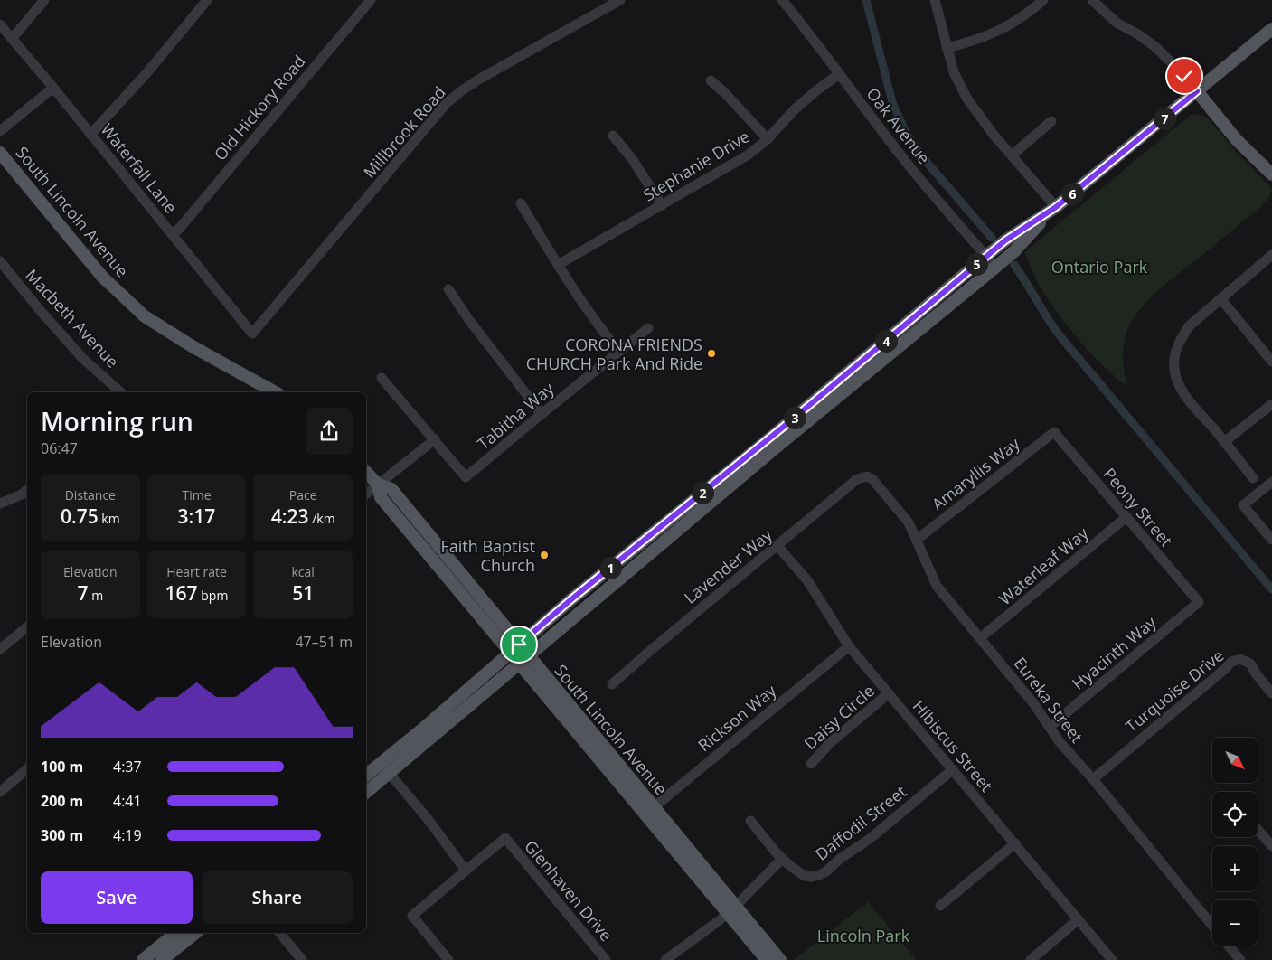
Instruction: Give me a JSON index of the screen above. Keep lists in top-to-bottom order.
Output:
{
  "streets": {
    "main road": ["South Lincoln Avenue"],
    "street": [
      "Old Hickory Road",
      "Oak Avenue",
      "Millbrook Road",
      "Stephanie Drive",
      "Waterfall Lane",
      "Macbeth Avenue",
      "Tabitha Way",
      "Amaryllis Way",
      "Peony Street",
      "Lavender Way",
      "Waterleaf Way",
      "Hyacinth Way",
      "Turquoise Drive",
      "Eureka Street",
      "Daisy Circle",
      "Rickson Way",
      "Hibiscus Street",
      "Daffodil Street",
      "Glenhaven Drive"
    ]
  },
  "crossings": [
    ["Old Hickory Road", "Waterfall Lane"],
    ["Oak Avenue", "Stephanie Drive"],
    ["Millbrook Road", "Waterfall Lane"],
    ["South Lincoln Avenue", "Rickson Way"],
    ["Amaryllis Way", "Peony Street"],
    ["Amaryllis Way", "Eureka Street"],
    ["Peony Street", "Waterleaf Way"],
    ["Peony Street", "Hyacinth Way"],
    ["Lavender Way", "Eureka Street"],
    ["Lavender Way", "Hibiscus Street"],
    ["Waterleaf Way", "Eureka Street"],
    ["Hyacinth Way", "Eureka Street"],
    ["Turquoise Drive", "Eureka Street"],
    ["Daisy Circle", "Hibiscus Street"],
    ["Rickson Way", "Hibiscus Street"],
    ["Hibiscus Street", "Daffodil Street"]
  ],
  "parks": ["Ontario Park", "Lincoln Park"],
  "places": ["CORONA FRIENDS CHURCH Park And Ride", "Faith Baptist Church"],
  "north": "bottom right",
  "page": {
    "pins": [
      "7",
      "6",
      "5",
      "4",
      "3",
      "2",
      "1"
    ],
    "heading": ["Morning run", "06:47"],
    "stats": [
      ["Distance", "0.75 km"],
      ["Time", "3:17"],
      ["Pace", "4:23 /km"],
      ["Elevation", "7 m"],
      ["Heart rate", "167 bpm"],
      ["kcal", "51"]
    ],
    "chart": ["Elevation", "47–51 m"],
    "map_buttons": ["+", "−"],
    "list": [
      {
        "name": "100 m",
        "note": "4:37"
      },
      {
        "name": "200 m",
        "note": "4:41"
      },
      {
        "name": "300 m",
        "note": "4:19"
      }
    ],
    "buttons": ["Save", "Share"]
  }
}
